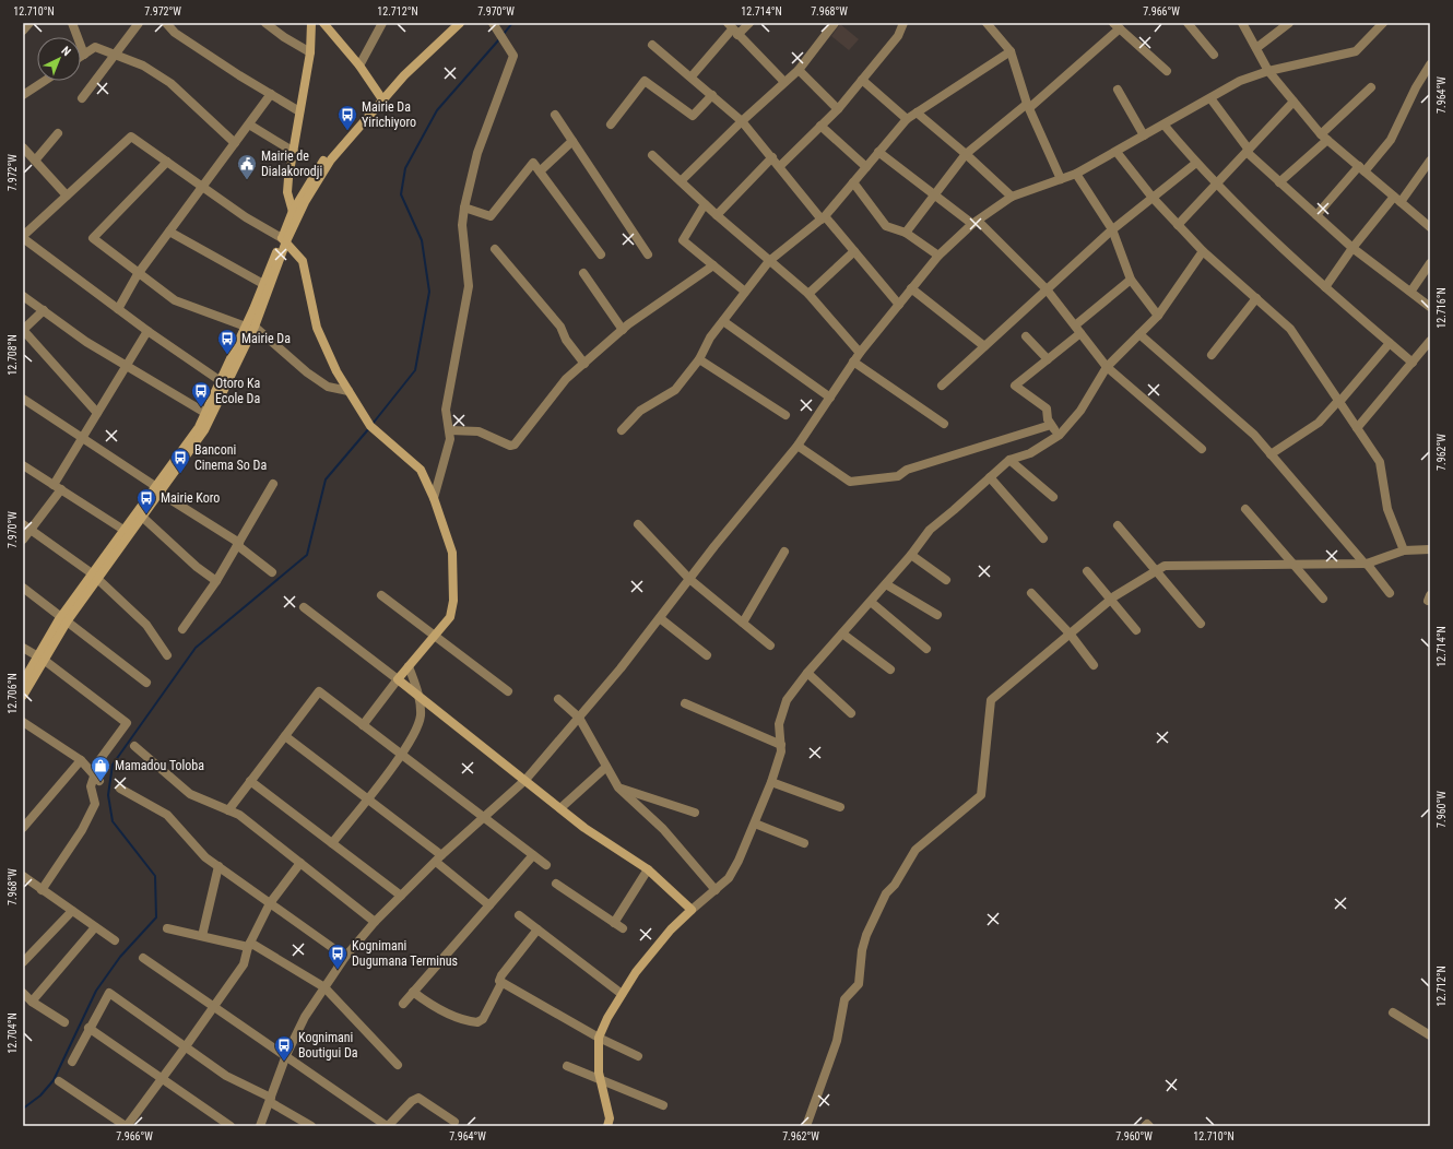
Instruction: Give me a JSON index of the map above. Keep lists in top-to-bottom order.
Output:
{
  "places": {
    "bus stop": [
      "Mairie Da Yirichiyoro",
      "Mairie Da",
      "Otoro Ka Ecole Da",
      "Banconi Cinema So Da",
      "Mairie Koro",
      "Kognimani Dugumana Terminus",
      "Kognimani Boutigui Da"
    ],
    "public building": ["Mairie de Dialakorodji"],
    "shop": ["Mamadou Toloba"]
  },
  "north": "top right",
  "coordinates": [
    "12.710°N",
    "7.972°W",
    "12.712°N",
    "7.970°W",
    "12.714°N",
    "7.968°W",
    "7.966°W",
    "7.964°W",
    "12.716°N",
    "12.708°N",
    "7.962°W",
    "12.706°N",
    "7.960°W",
    "12.704°N"
  ]
}
